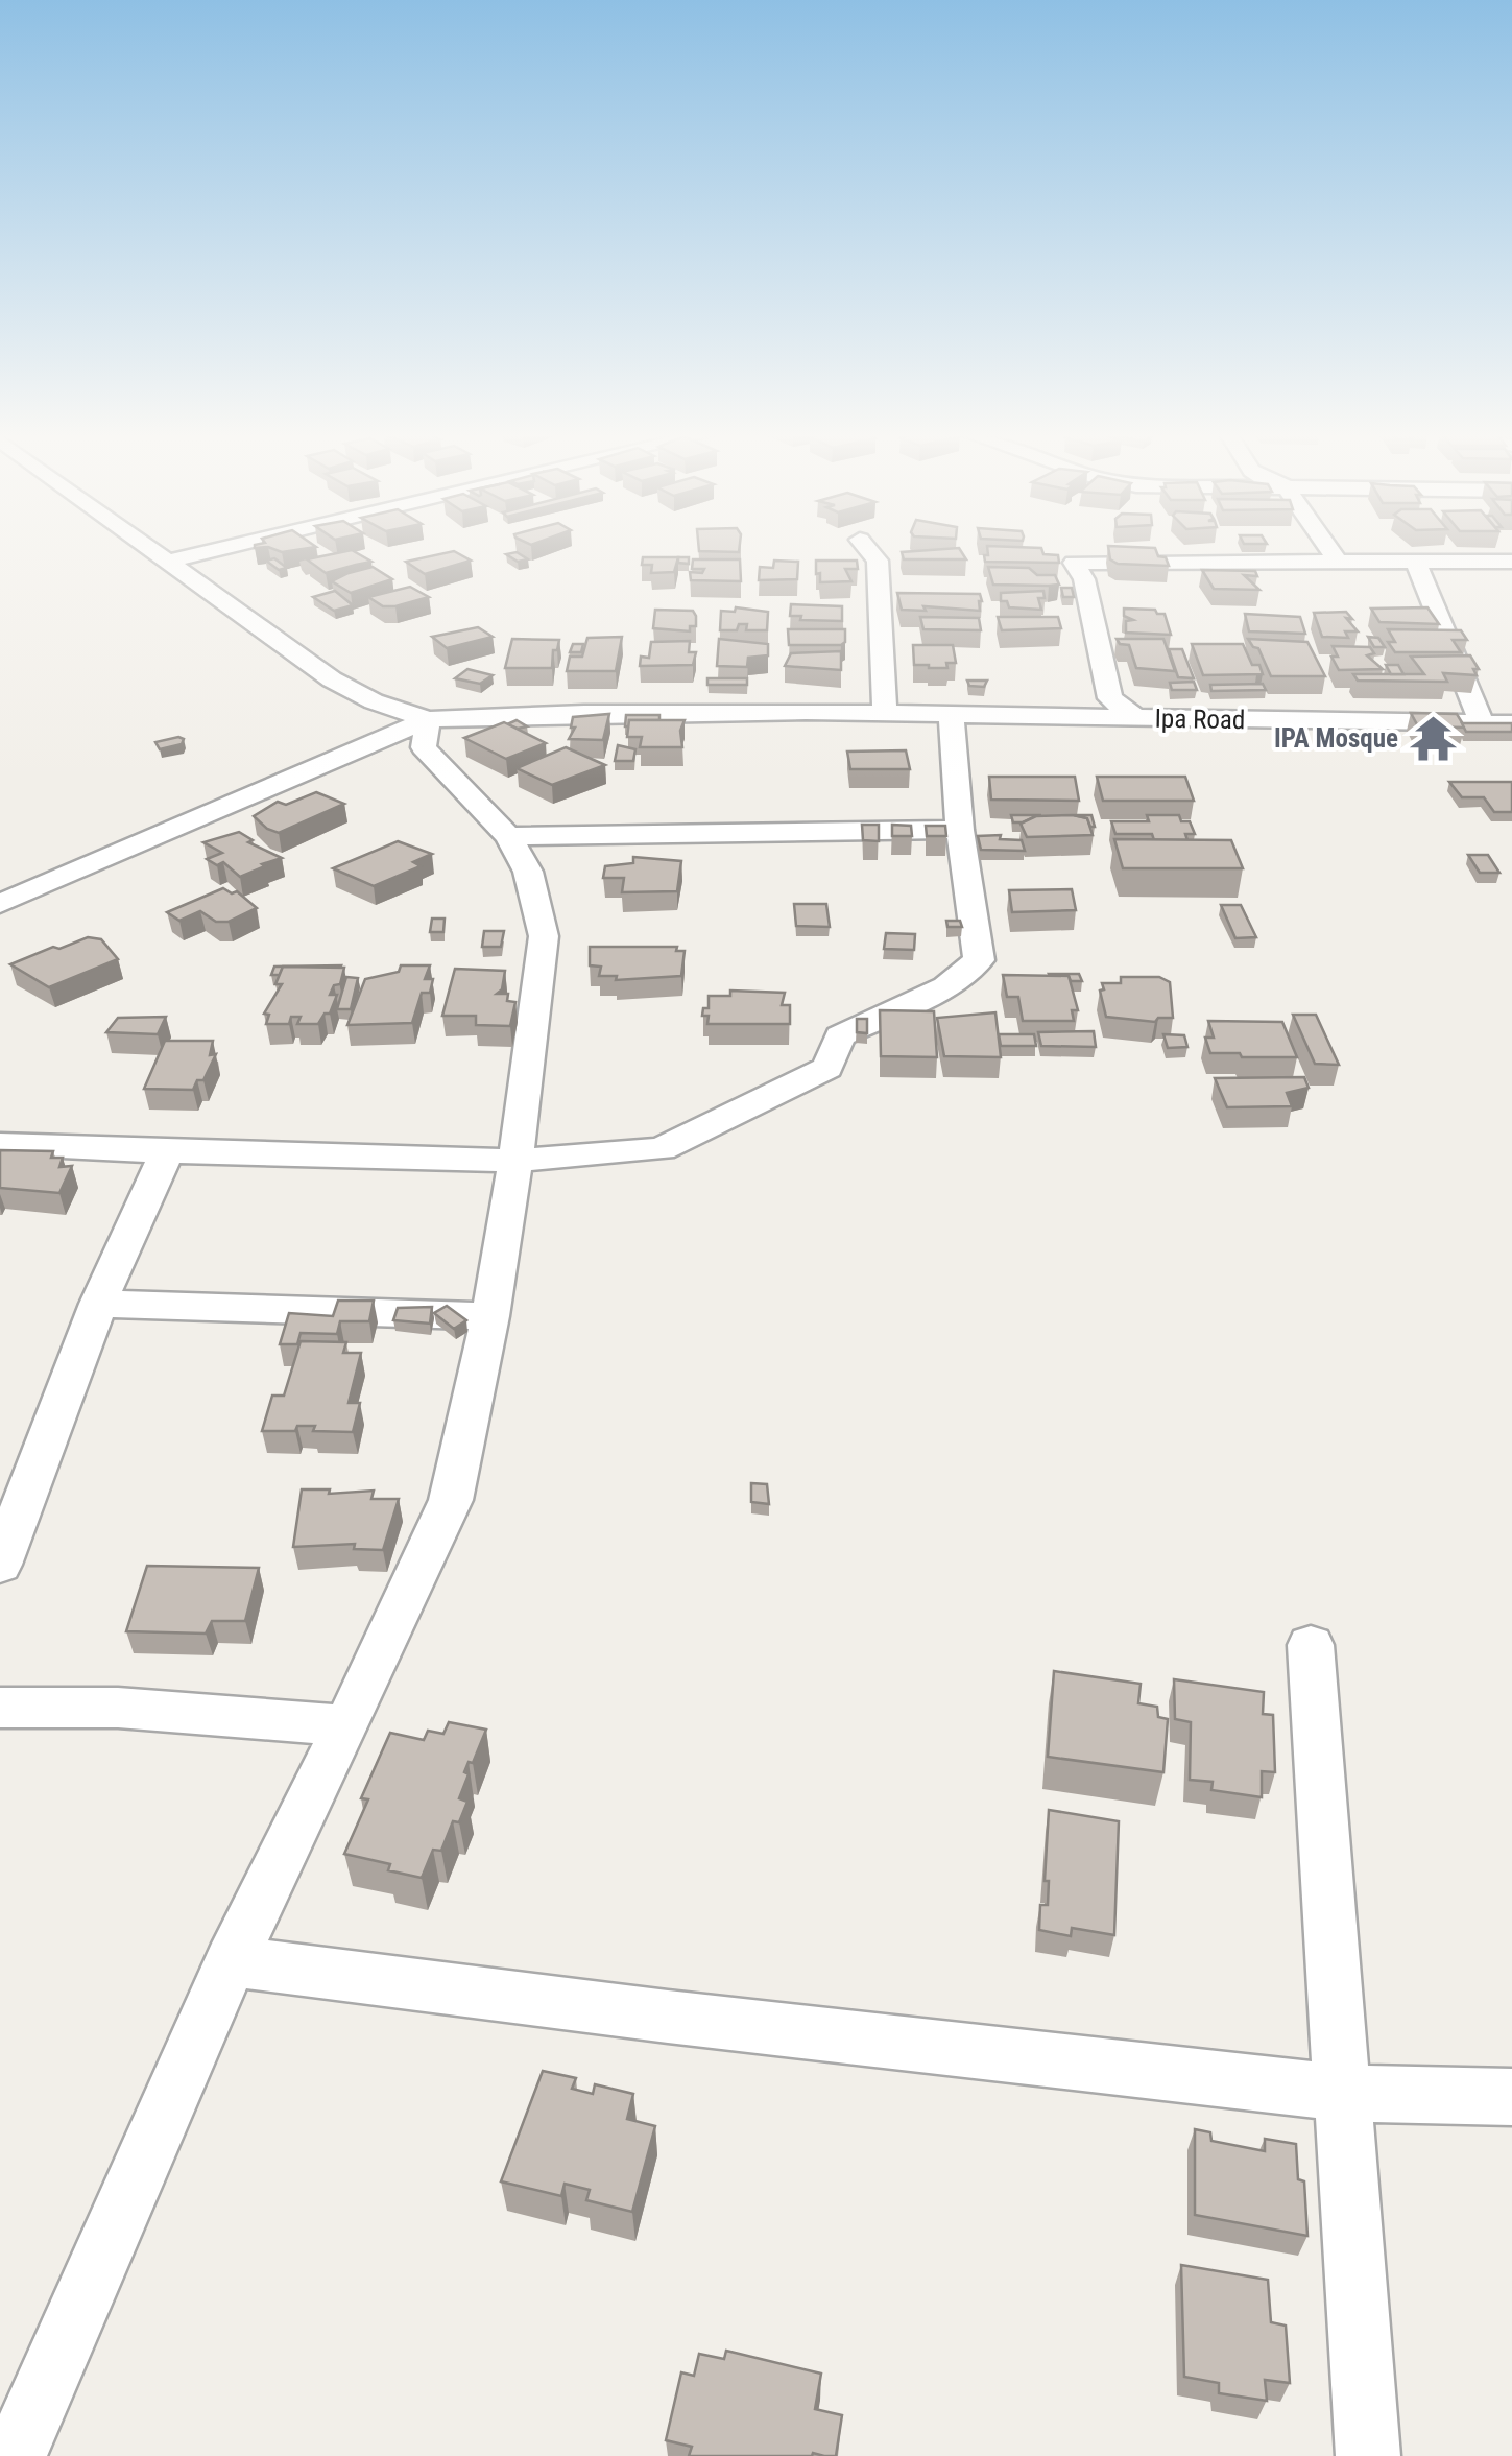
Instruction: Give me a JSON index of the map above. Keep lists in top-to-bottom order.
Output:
{
  "streets": {
    "street": ["Ipa Road"]
  },
  "places": {
    "temple": ["IPA Mosque"]
  }
}
